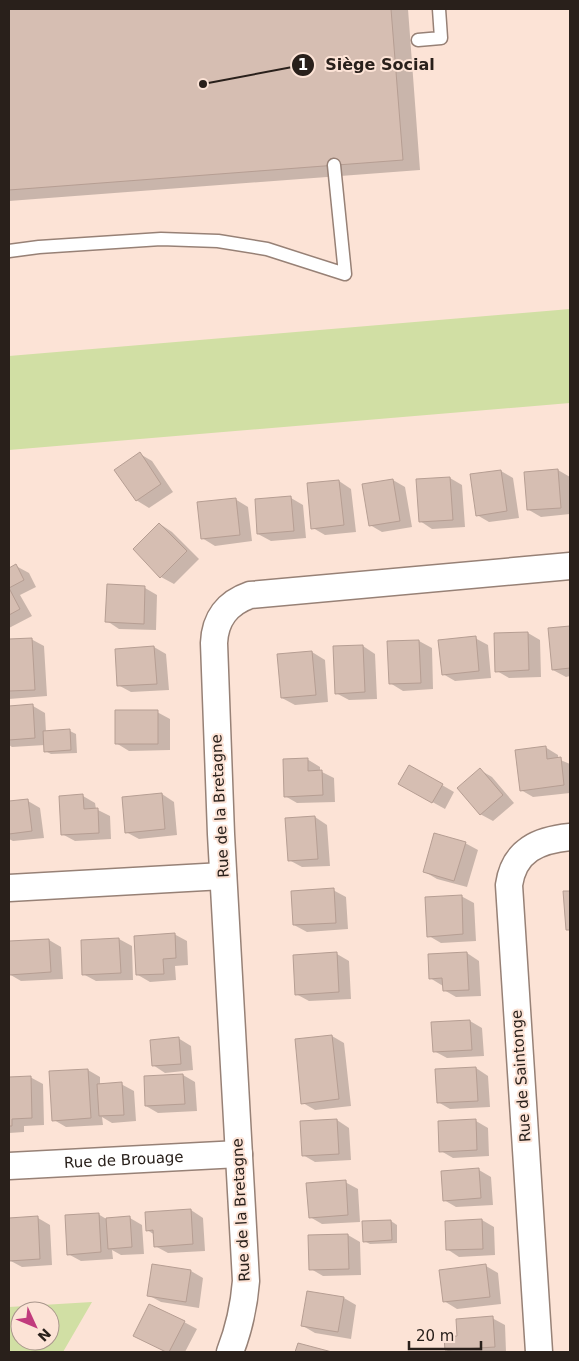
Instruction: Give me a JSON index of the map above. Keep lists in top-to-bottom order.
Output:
{
  "streets": {
    "street": ["Rue de la Bretagne", "Rue de Saintonge", "Rue de Brouage"]
  },
  "crossings": [
    ["Rue de la Bretagne", "Rue de Brouage"]
  ],
  "places": ["Siège Social"],
  "scale_bar": "20 m",
  "north": "bottom right"
}
